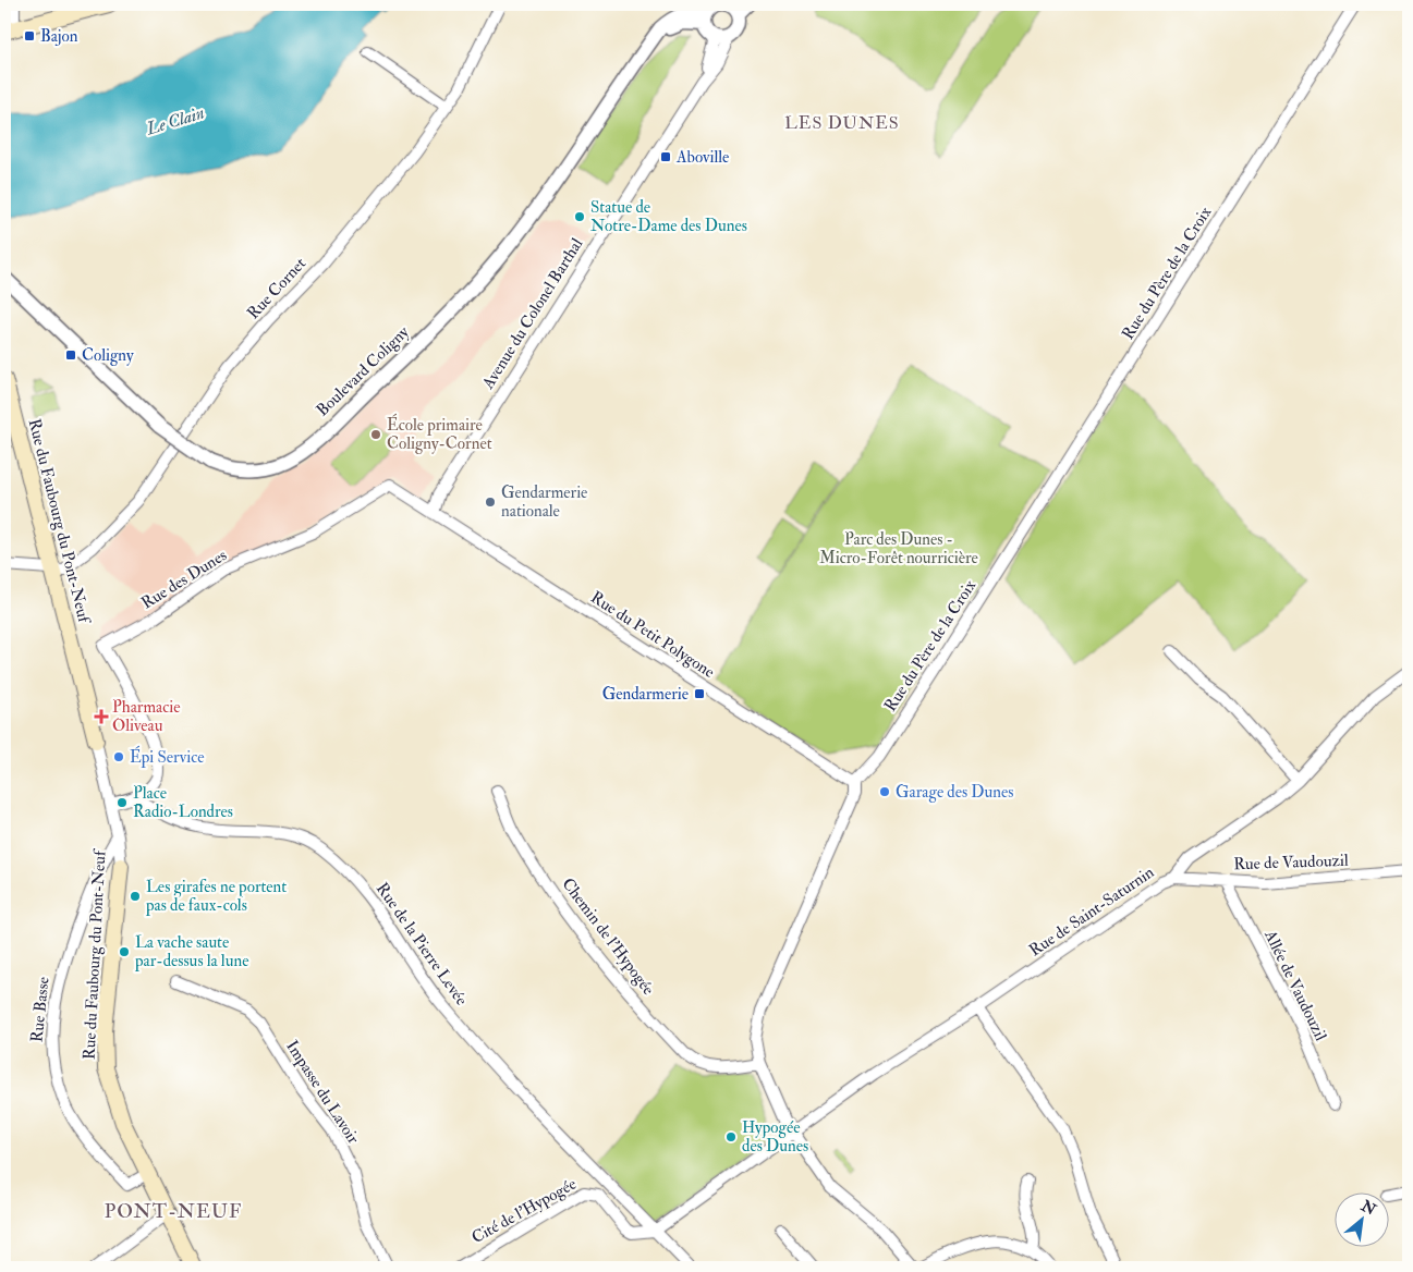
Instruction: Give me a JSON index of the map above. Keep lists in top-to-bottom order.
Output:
{
  "streets": {
    "main road": ["Rue du Faubourg du Pont-Neuf"],
    "street": [
      "Rue du Père de la Croix",
      "Rue Cornet",
      "Avenue du Colonel Barthal",
      "Boulevard Coligny",
      "Rue des Dunes",
      "Rue du Petit Polygone",
      "Rue de Vaudouzil",
      "Rue de Saint-Saturnin",
      "Chemin de l'Hypogée",
      "Rue de la Pierre Levée",
      "Allée de Vaudouzil",
      "Rue Basse",
      "Impasse du Lavoir",
      "Cité de l'Hypogée"
    ]
  },
  "crossings": [
    ["Rue du Père de la Croix", "Rue du Petit Polygone"],
    ["Rue du Père de la Croix", "Rue de Saint-Saturnin"],
    ["Rue du Père de la Croix", "Chemin de l'Hypogée"],
    ["Rue Cornet", "Rue du Faubourg du Pont-Neuf"],
    ["Avenue du Colonel Barthal", "Boulevard Coligny"],
    ["Avenue du Colonel Barthal", "Rue des Dunes"],
    ["Avenue du Colonel Barthal", "Rue du Petit Polygone"],
    ["Rue du Faubourg du Pont-Neuf", "Rue Basse"],
    ["Rue des Dunes", "Rue du Petit Polygone"],
    ["Rue des Dunes", "Rue de la Pierre Levée"],
    ["Rue de Vaudouzil", "Rue de Saint-Saturnin"],
    ["Rue de Vaudouzil", "Allée de Vaudouzil"],
    ["Rue de la Pierre Levée", "Cité de l'Hypogée"]
  ],
  "districts": ["LES DUNES", "PONT-NEUF"],
  "water": ["Le Clain"],
  "parks": ["Parc des Dunes - Micro-Forêt nourricière"],
  "places": {
    "transit": [
      "Bajon",
      "Aboville",
      "Coligny",
      "Gendarmerie"
    ],
    "other": [
      "Statue de Notre-Dame des Dunes",
      "École primaire Coligny-Cornet",
      "Gendarmerie nationale",
      "Épi Service",
      "Garage des Dunes",
      "Place Radio-Londres",
      "Les girafes ne portent pas de faux-cols",
      "La vache saute par-dessus la lune",
      "Hypogée des Dunes"
    ],
    "health": ["Pharmacie Oliveau"]
  },
  "north": "top right"
}
